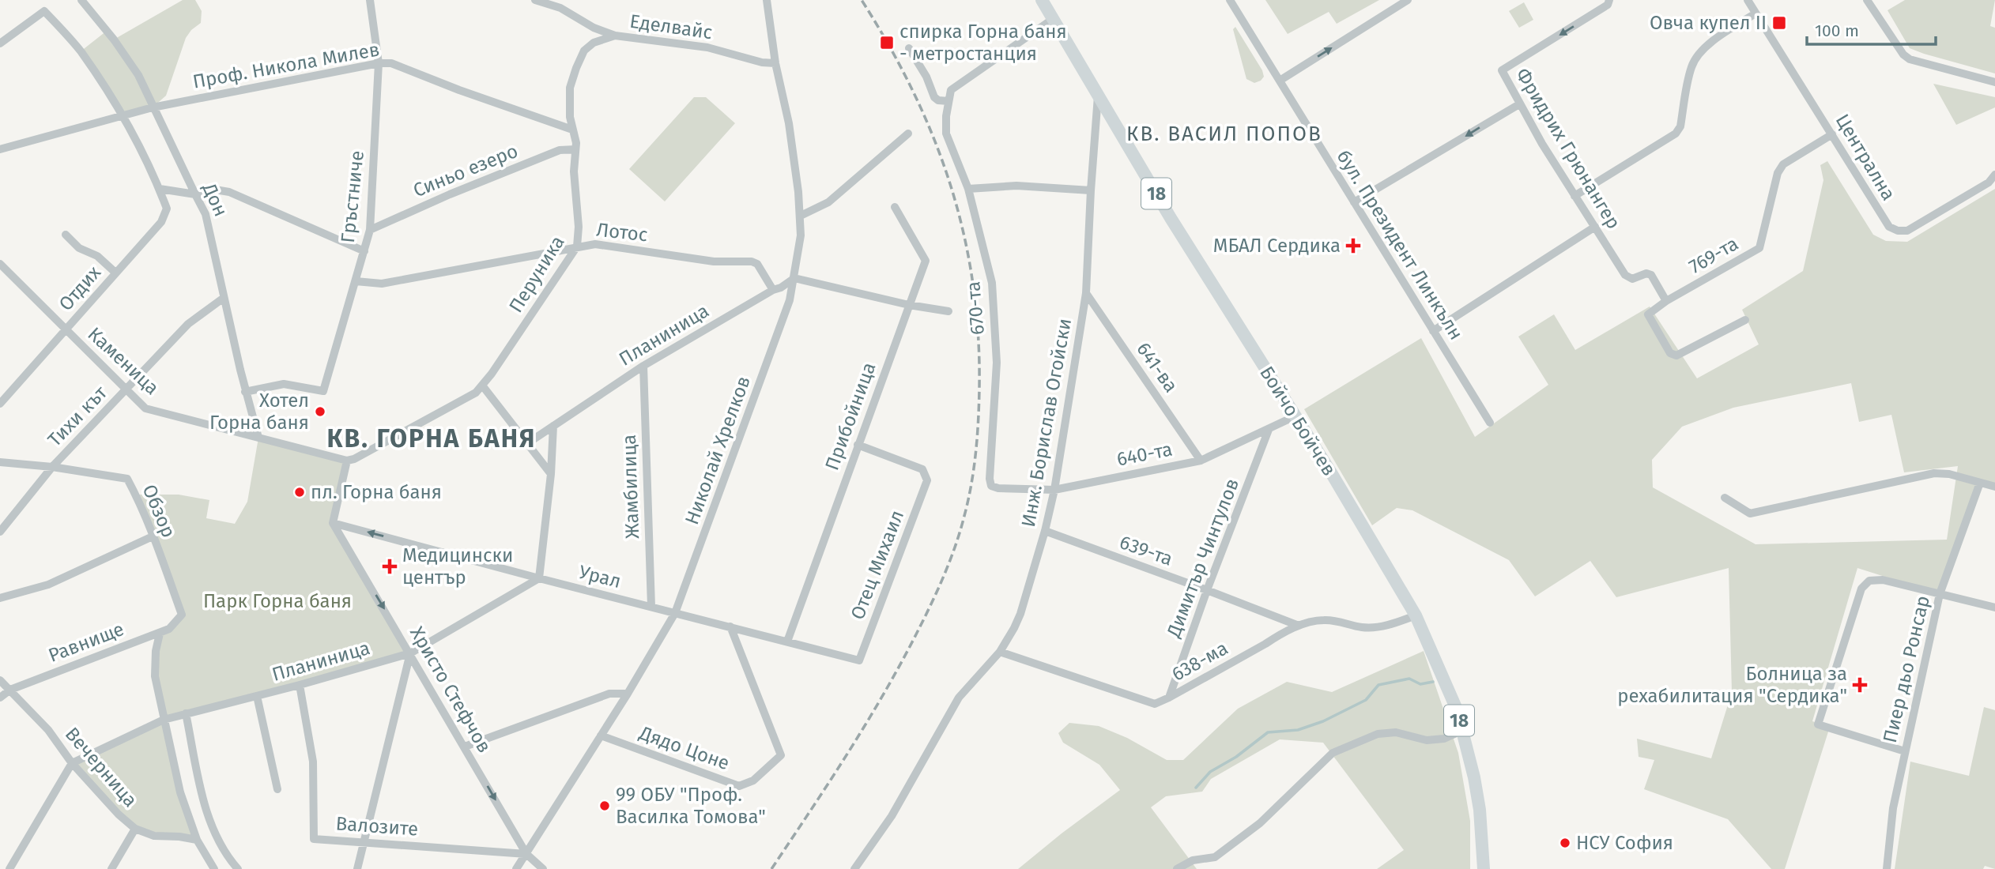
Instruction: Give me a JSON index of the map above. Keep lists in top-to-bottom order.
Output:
{
  "streets": {
    "highway": ["18", "Бойчо Бойчев"],
    "street": [
      "Еделвайс",
      "Проф. Никола Милев",
      "Фридрих Грюнангер",
      "Централна",
      "Синьо езеро",
      "Гръстниче",
      "Дон",
      "Лотос",
      "бул. Президент Линкълн",
      "769-та",
      "Перуника",
      "Отдих",
      "670-та",
      "Планиница",
      "Каменица",
      "641-ва",
      "Тихи кът",
      "Прибойница",
      "Инж. Борислав Огойски",
      "Николай Хрелков",
      "640-та",
      "Жамбилица",
      "Обзор",
      "639-та",
      "Димитър Чинтулов",
      "Отец Михаил",
      "Урал",
      "Равнище",
      "638-ма",
      "Пиер дьо Ронсар",
      "Христо Стефчов",
      "Дядо Цоне",
      "Вечерница",
      "Валозите"
    ]
  },
  "crossings": [
    ["Еделвайс", "Перуника"],
    ["Еделвайс", "Николай Хрелков"],
    ["Проф. Никола Милев", "Гръстниче"],
    ["Проф. Никола Милев", "Дон"],
    ["Проф. Никола Милев", "Перуника"],
    ["Фридрих Грюнангер", "769-та"],
    ["Централна", "769-та"],
    ["Синьо езеро", "Гръстниче"],
    ["Синьо езеро", "Перуника"],
    ["Гръстниче", "Дон"],
    ["Гръстниче", "Лотос"],
    ["Дон", "Каменица"],
    ["Дон", "Тихи кът"],
    ["Лотос", "Перуника"],
    ["Лотос", "Планиница"],
    ["Перуника", "Каменица"],
    ["Отдих", "Каменица"],
    ["670-та", "640-та"],
    ["Планиница", "Николай Хрелков"],
    ["Планиница", "Жамбилица"],
    ["Планиница", "Урал"],
    ["Планиница", "Христо Стефчов"],
    ["Планиница", "Вечерница"],
    ["Планиница", "Валозите"],
    ["Каменица", "Тихи кът"],
    ["641-ва", "Инж. Борислав Огойски"],
    ["641-ва", "640-та"],
    ["Тихи кът", "Обзор"],
    ["Прибойница", "Отец Михаил"],
    ["Прибойница", "Урал"],
    ["Бойчо Бойчев", "Инж. Борислав Огойски"],
    ["Бойчо Бойчев", "640-та"],
    ["Бойчо Бойчев", "638-ма"],
    ["Инж. Борислав Огойски", "640-та"],
    ["Инж. Борислав Огойски", "639-та"],
    ["Инж. Борислав Огойски", "638-ма"],
    ["Николай Хрелков", "Урал"],
    ["Николай Хрелков", "Христо Стефчов"],
    ["Николай Хрелков", "Дядо Цоне"],
    ["Николай Хрелков", "Валозите"],
    ["640-та", "Димитър Чинтулов"],
    ["Жамбилица", "Урал"],
    ["Обзор", "Равнище"],
    ["639-та", "Димитър Чинтулов"],
    ["639-та", "638-ма"],
    ["Димитър Чинтулов", "638-ма"],
    ["Отец Михаил", "Урал"],
    ["Урал", "Христо Стефчов"],
    ["Урал", "Дядо Цоне"],
    ["Равнище", "Вечерница"],
    ["Христо Стефчов", "Валозите"]
  ],
  "one_way": ["Урал", "Христо Стефчов"],
  "districts": ["КВ. ВАСИЛ ПОПОВ", "КВ. ГОРНА БАНЯ"],
  "parks": ["Парк Горна баня"],
  "places": {
    "transit": ["Овча купел II", "спирка Горна баня - метростанция"],
    "health": ["МБАЛ Сердика", "Медицински център", "Болница за рехабилитация \"Сердика\""],
    "other": [
      "Хотел Горна баня",
      "пл. Горна баня",
      "99 ОБУ \"Проф. Василка Томова\"",
      "НСУ София"
    ]
  },
  "scale_bar": "100 m"
}
